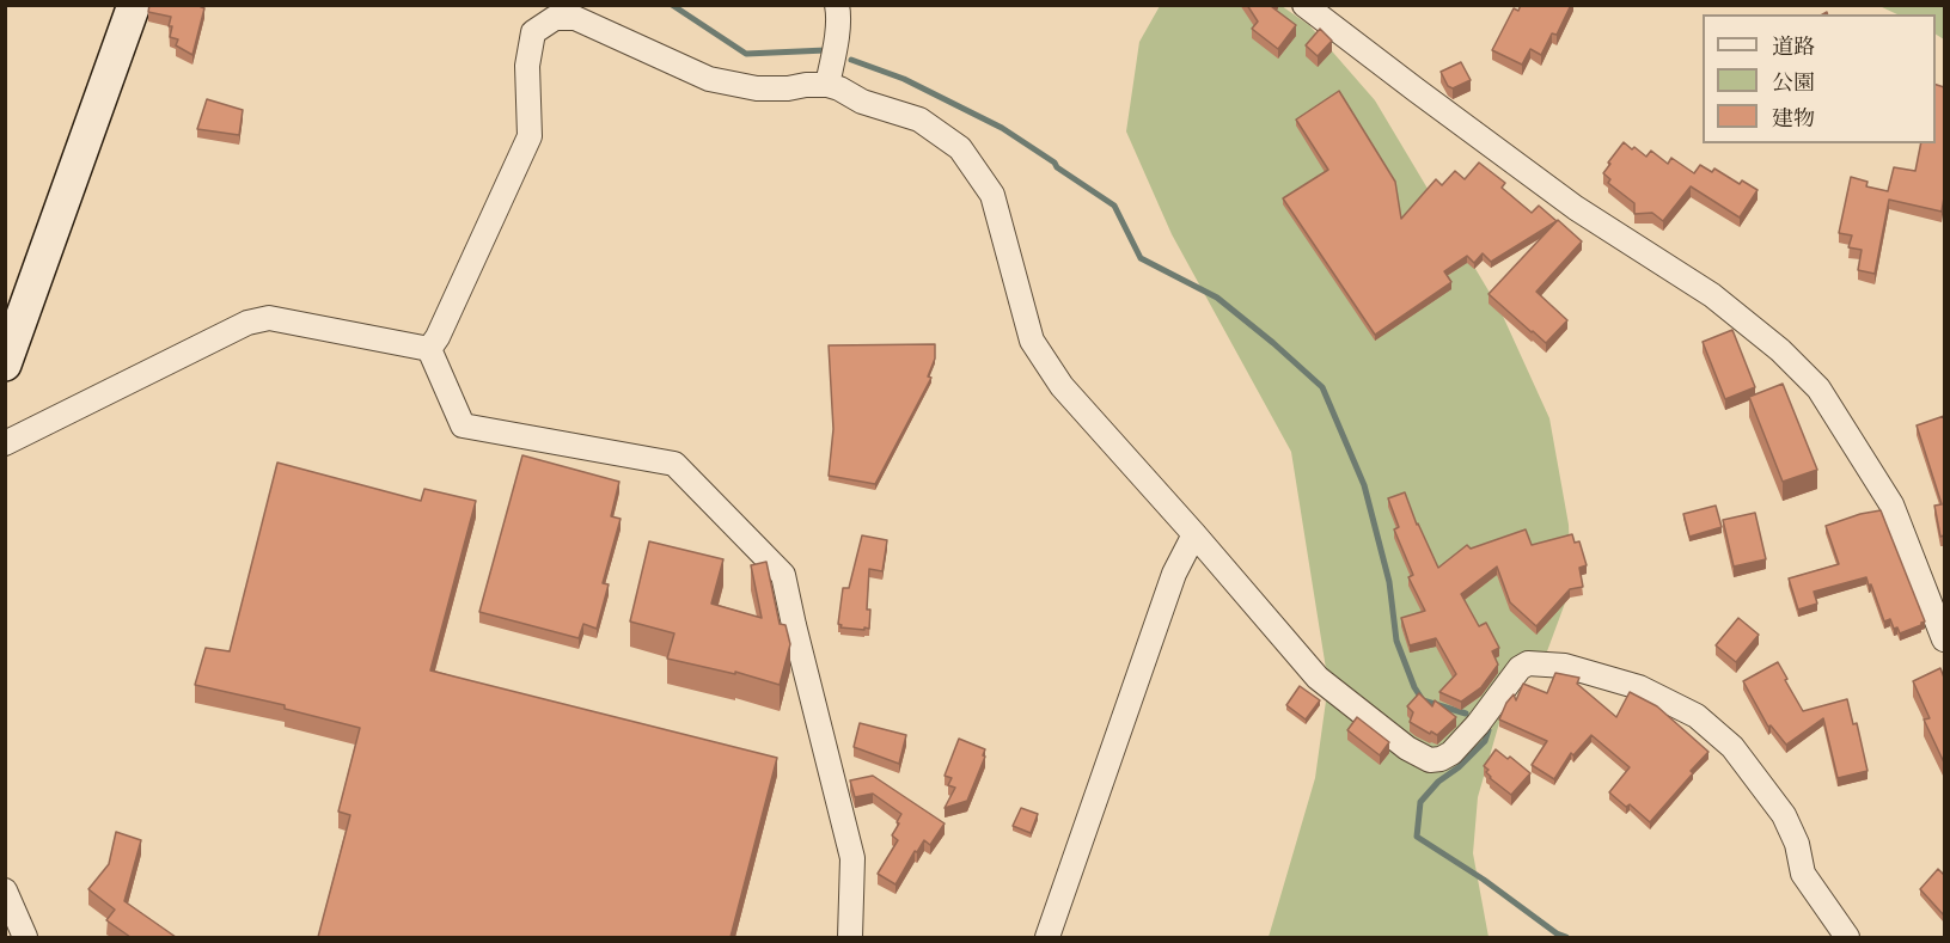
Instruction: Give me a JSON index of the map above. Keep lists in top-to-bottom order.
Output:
{
  "legend": ["道路", "公園", "建物"]
}
